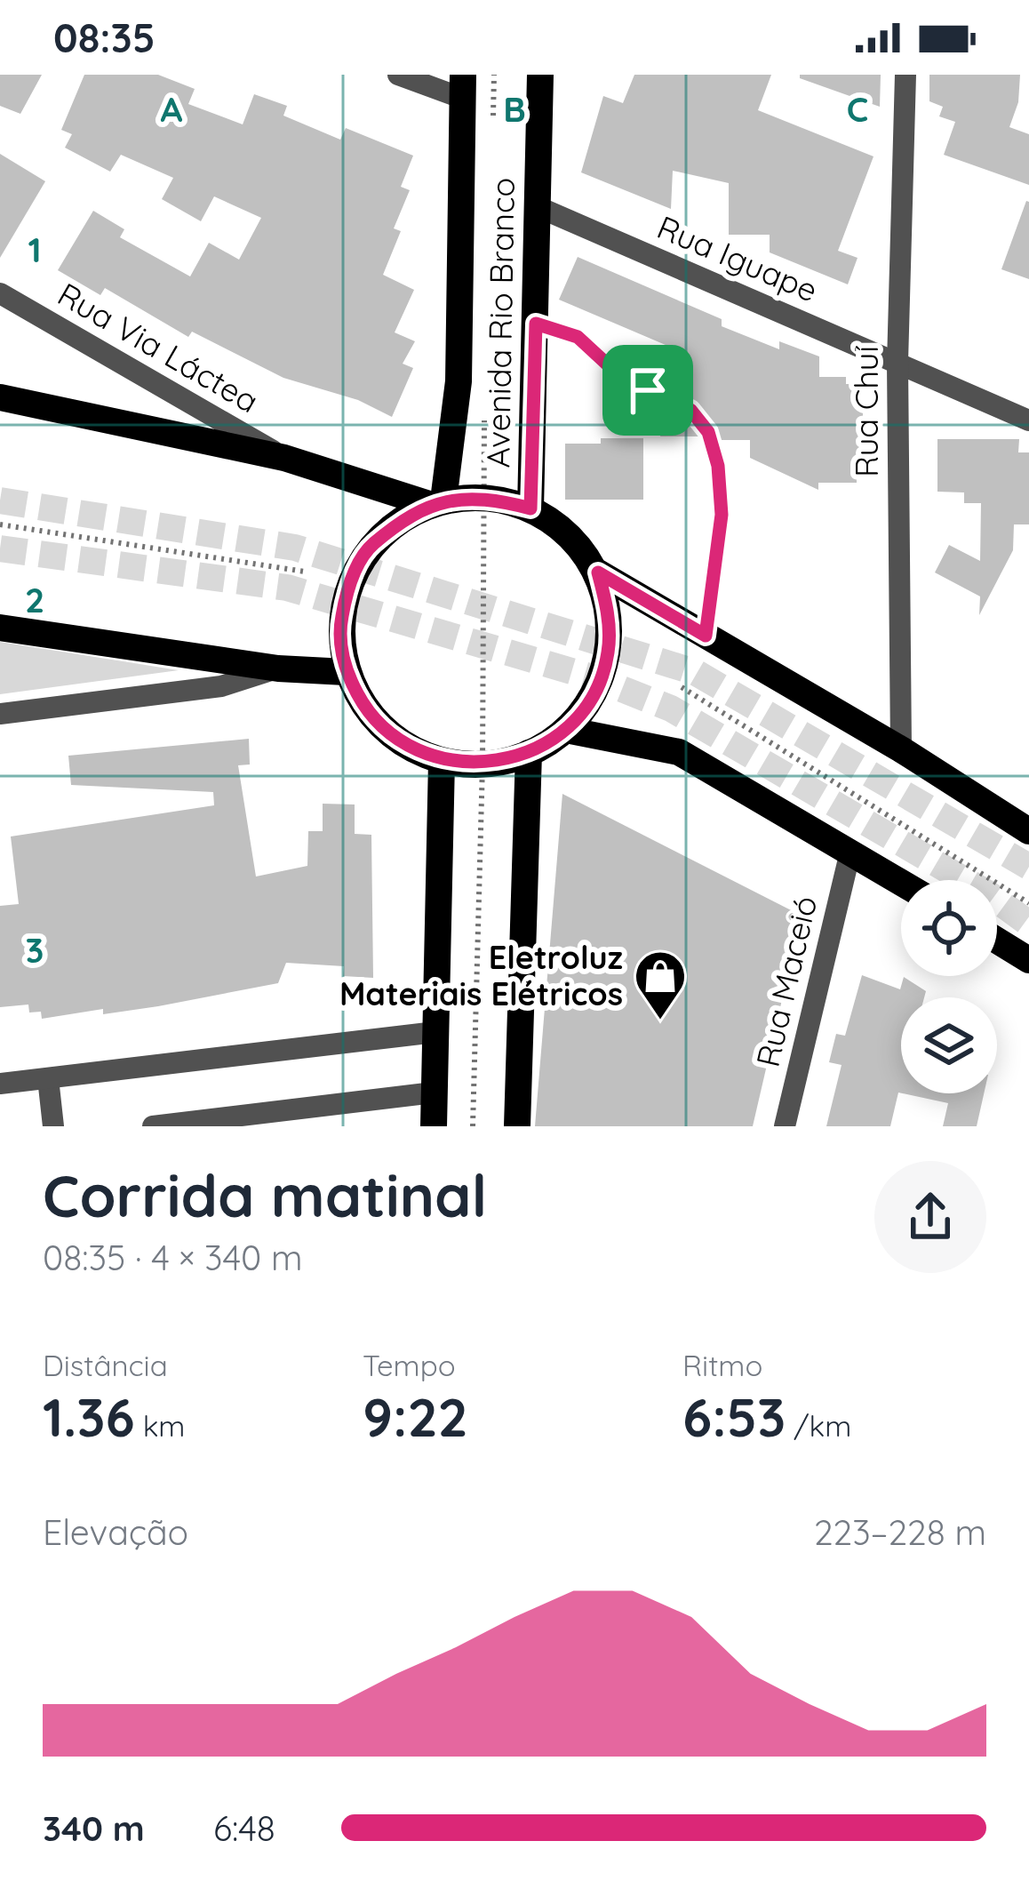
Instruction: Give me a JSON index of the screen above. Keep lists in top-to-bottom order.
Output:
{
  "streets": {
    "main road": ["Avenida Rio Branco"],
    "street": [
      "Rua Iguape",
      "Rua Via Láctea",
      "Rua Chuí",
      "Rua Maceió"
    ]
  },
  "crossings": [
    ["Rua Iguape", "Avenida Rio Branco"],
    ["Rua Iguape", "Rua Chuí"]
  ],
  "places": {
    "shop": ["Eletroluz Materiais Elétricos"]
  },
  "page": {
    "status": "08:35",
    "heading": ["Corrida matinal", "08:35 · 4 × 340 m"],
    "stats": [
      ["Distância", "1.36 km"],
      ["Tempo", "9:22"],
      ["Ritmo", "6:53 /km"]
    ],
    "chart": ["Elevação", "223–228 m"],
    "list": [
      {
        "name": "340 m",
        "note": "6:48"
      }
    ]
  },
  "grid": {
    "columns": ["A", "B", "C"],
    "rows": ["1", "2", "3"]
  }
}
